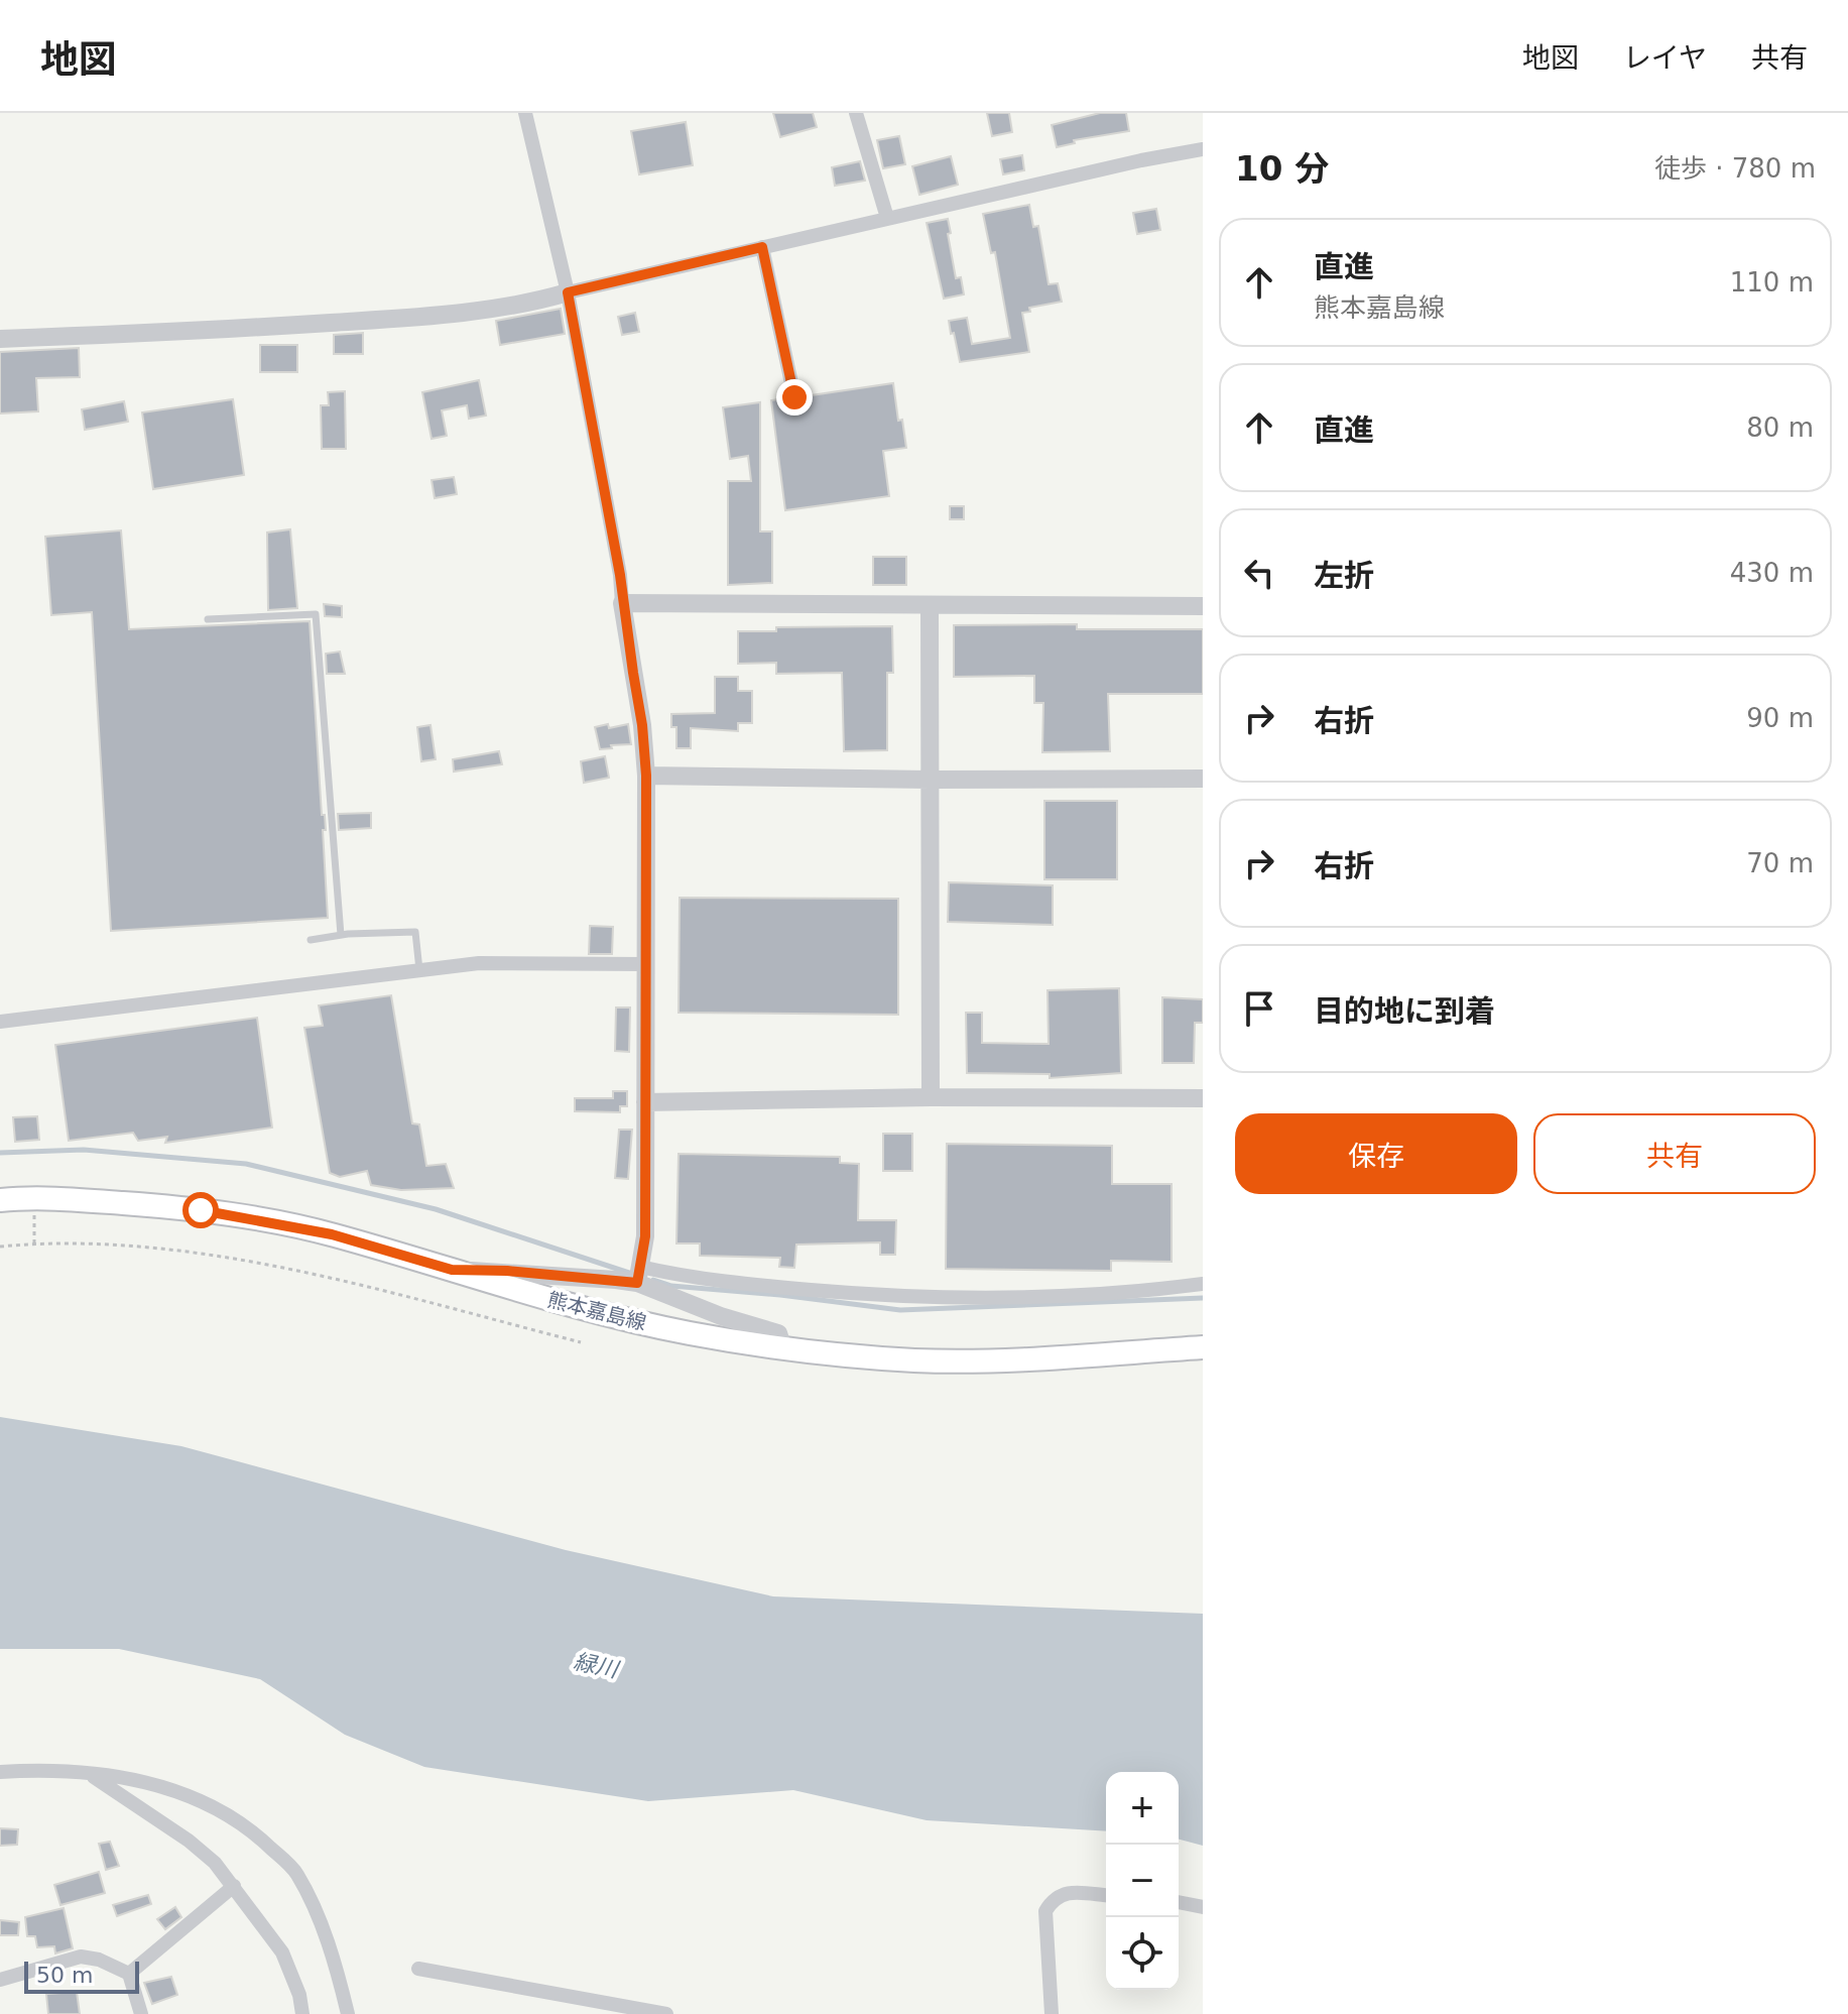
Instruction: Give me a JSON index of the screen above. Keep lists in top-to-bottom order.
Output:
{
  "streets": {
    "main road": ["熊本嘉島線"]
  },
  "water": ["緑川"],
  "scale_bar": "50 m",
  "page": {
    "header": "地図",
    "nav": ["地図", "レイヤ", "共有"],
    "heading": ["10 分", "徒歩 · 780 m"],
    "list": [
      ["直進", "熊本嘉島線", "110 m"],
      ["直進", "80 m"],
      ["左折", "430 m"],
      ["右折", "90 m"],
      ["右折", "70 m"],
      "目的地に到着"
    ],
    "buttons": ["保存", "共有"],
    "map_buttons": ["+", "−"],
    "scale": "50 m"
  }
}
